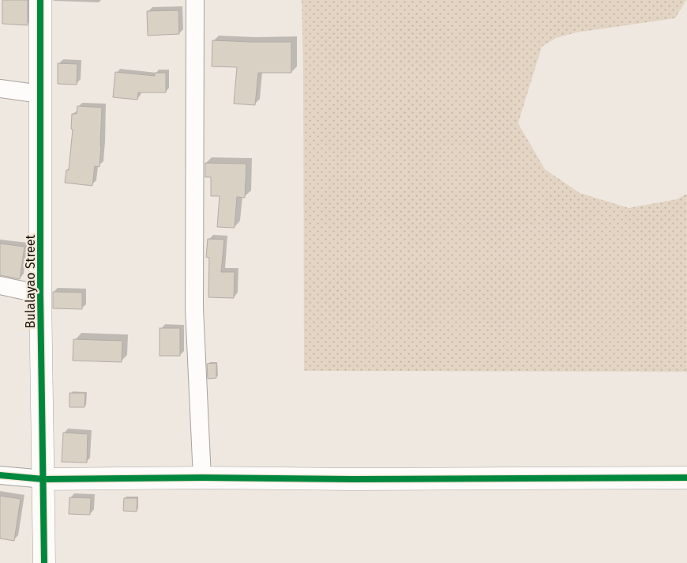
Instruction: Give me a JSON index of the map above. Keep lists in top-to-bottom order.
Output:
{
  "streets": {
    "street": ["Bulalayao Street"]
  }
}
